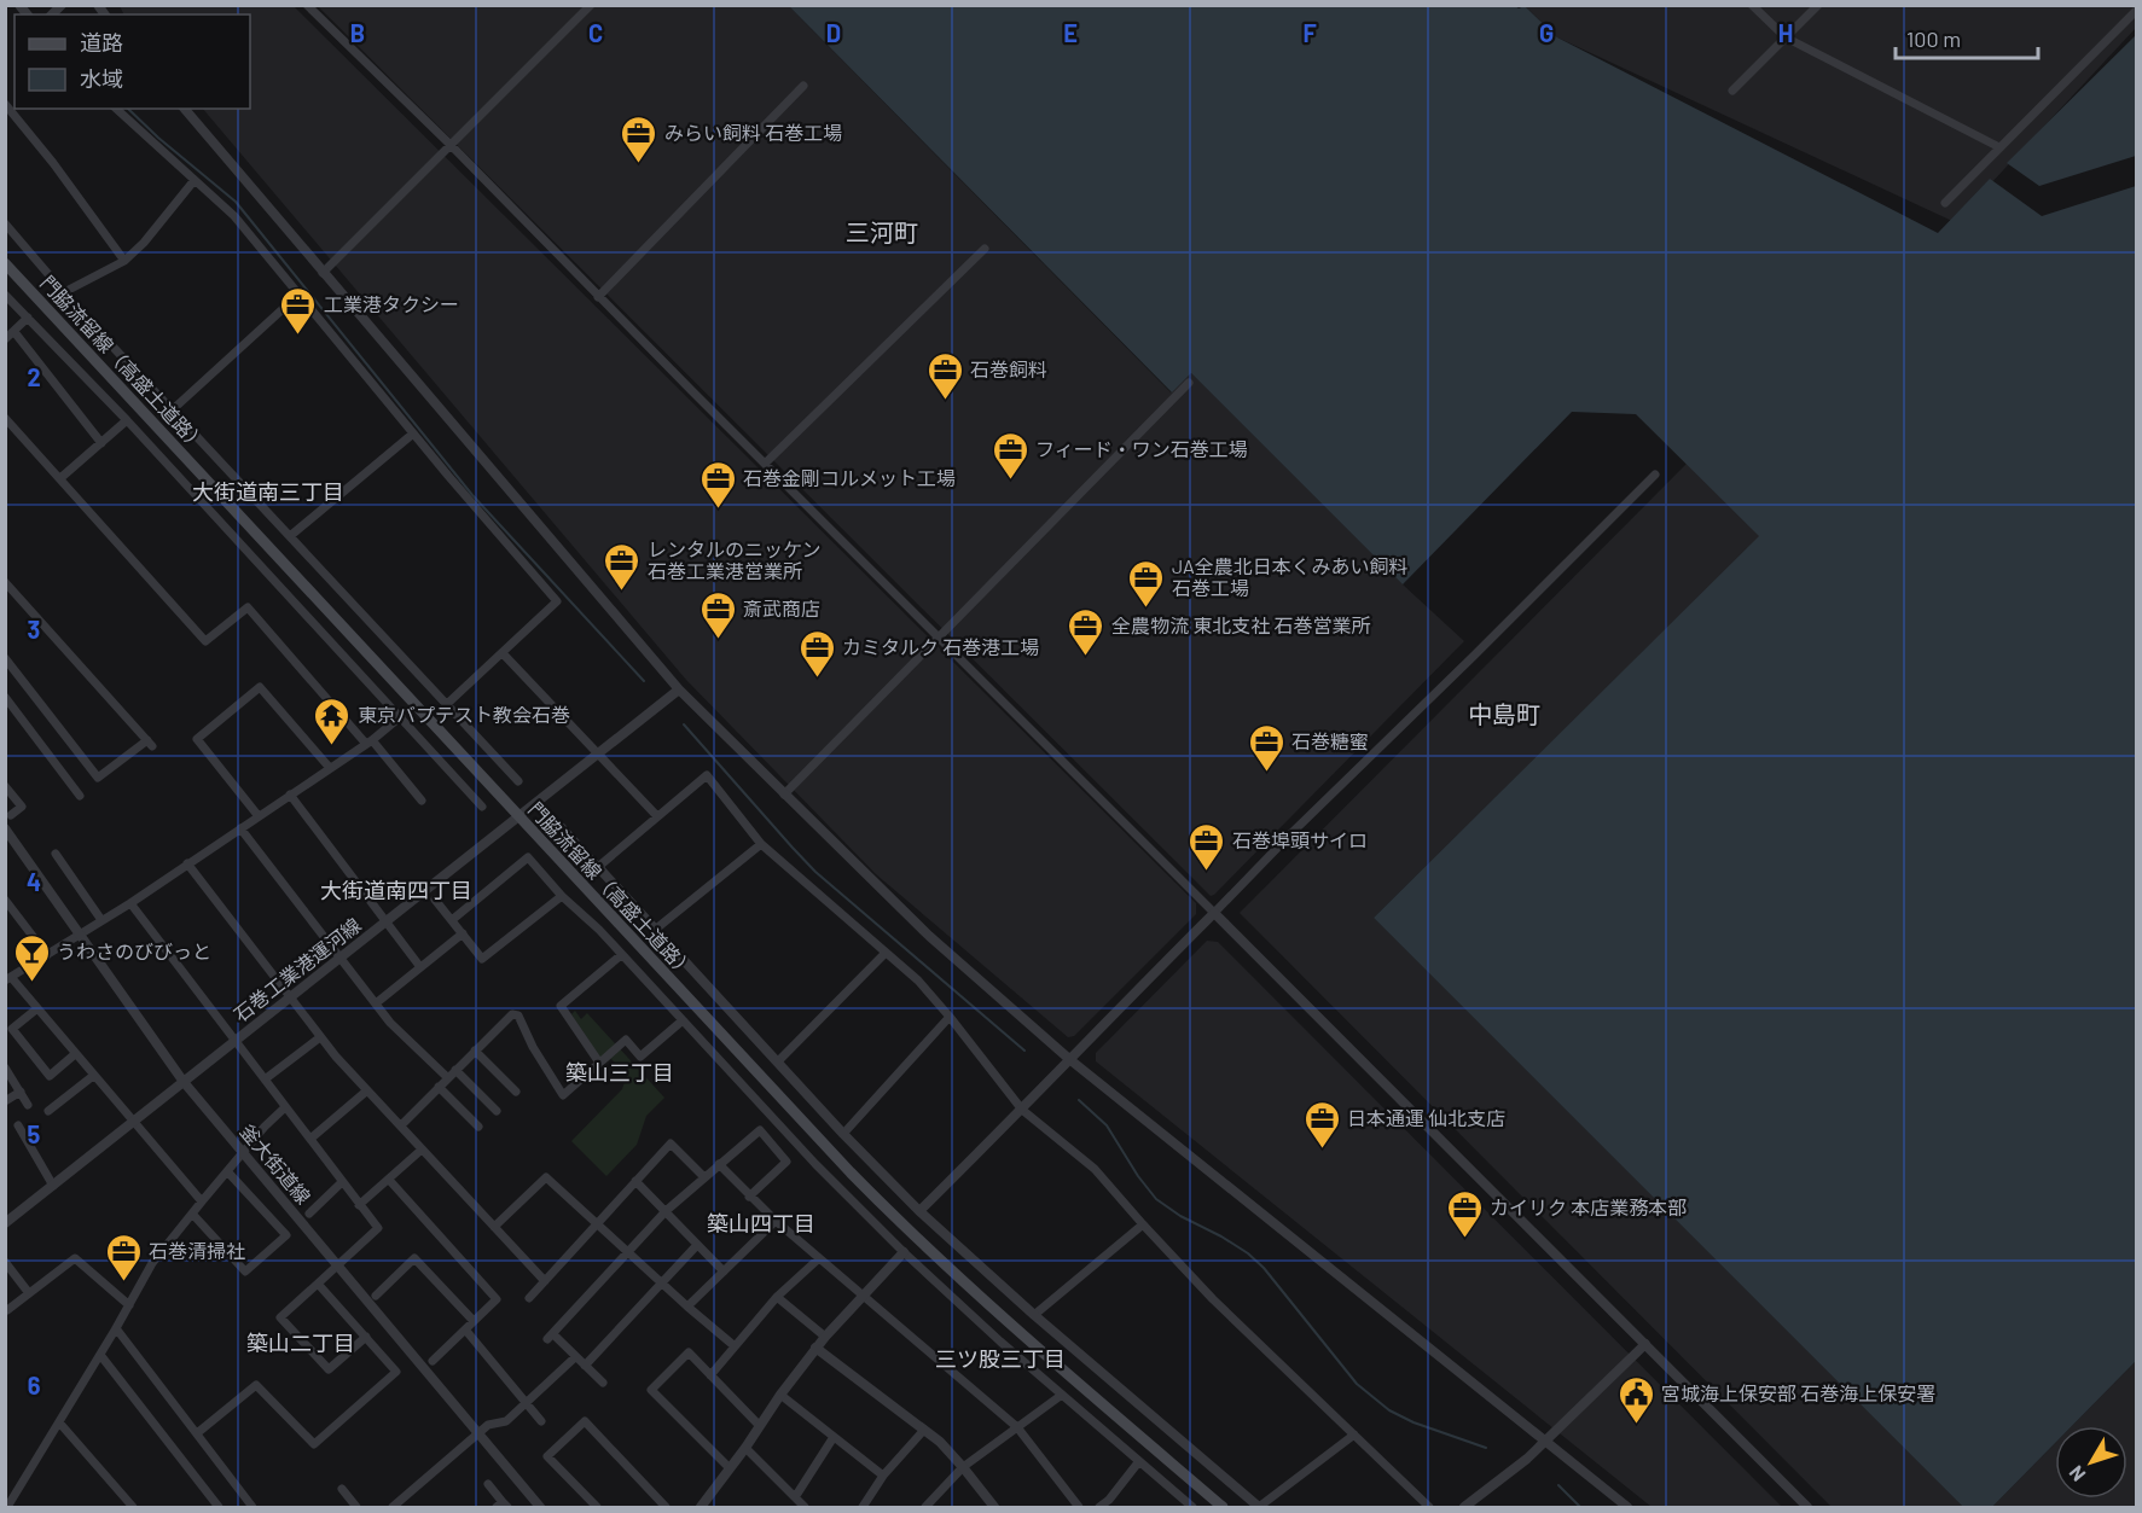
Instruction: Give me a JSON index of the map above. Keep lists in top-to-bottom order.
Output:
{
  "streets": {
    "main road": ["門脇流留線（高盛土道路）"],
    "street": ["石巻工業港運河線", "釜大街道線"]
  },
  "crossings": [
    ["門脇流留線（高盛土道路）", "石巻工業港運河線"],
    ["石巻工業港運河線", "釜大街道線"]
  ],
  "districts": [
    "三河町",
    "大街道南三丁目",
    "中島町",
    "大街道南四丁目",
    "築山三丁目",
    "築山四丁目",
    "築山二丁目",
    "三ツ股三丁目"
  ],
  "places": {
    "office": [
      "みらい飼料 石巻工場",
      "工業港タクシー",
      "石巻飼料",
      "フィード・ワン石巻工場",
      "石巻金剛コルメット工場",
      "レンタルのニッケン 石巻工業港営業所",
      "JA全農北日本くみあい飼料 石巻工場",
      "斎武商店",
      "全農物流 東北支社 石巻営業所",
      "カミタルク 石巻港工場",
      "石巻糖蜜",
      "石巻埠頭サイロ",
      "日本通運 仙北支店",
      "カイリク 本店業務本部",
      "石巻清掃社"
    ],
    "temple": ["東京バプテスト教会石巻"],
    "bar": ["うわさのびびっと"],
    "public building": ["宮城海上保安部 石巻海上保安署"]
  },
  "legend": ["道路", "水域"],
  "scale_bar": "100 m",
  "north": "bottom left",
  "grid": {
    "columns": [
      "B",
      "C",
      "D",
      "E",
      "F",
      "G",
      "H"
    ],
    "rows": [
      "2",
      "3",
      "4",
      "5",
      "6"
    ]
  }
}
